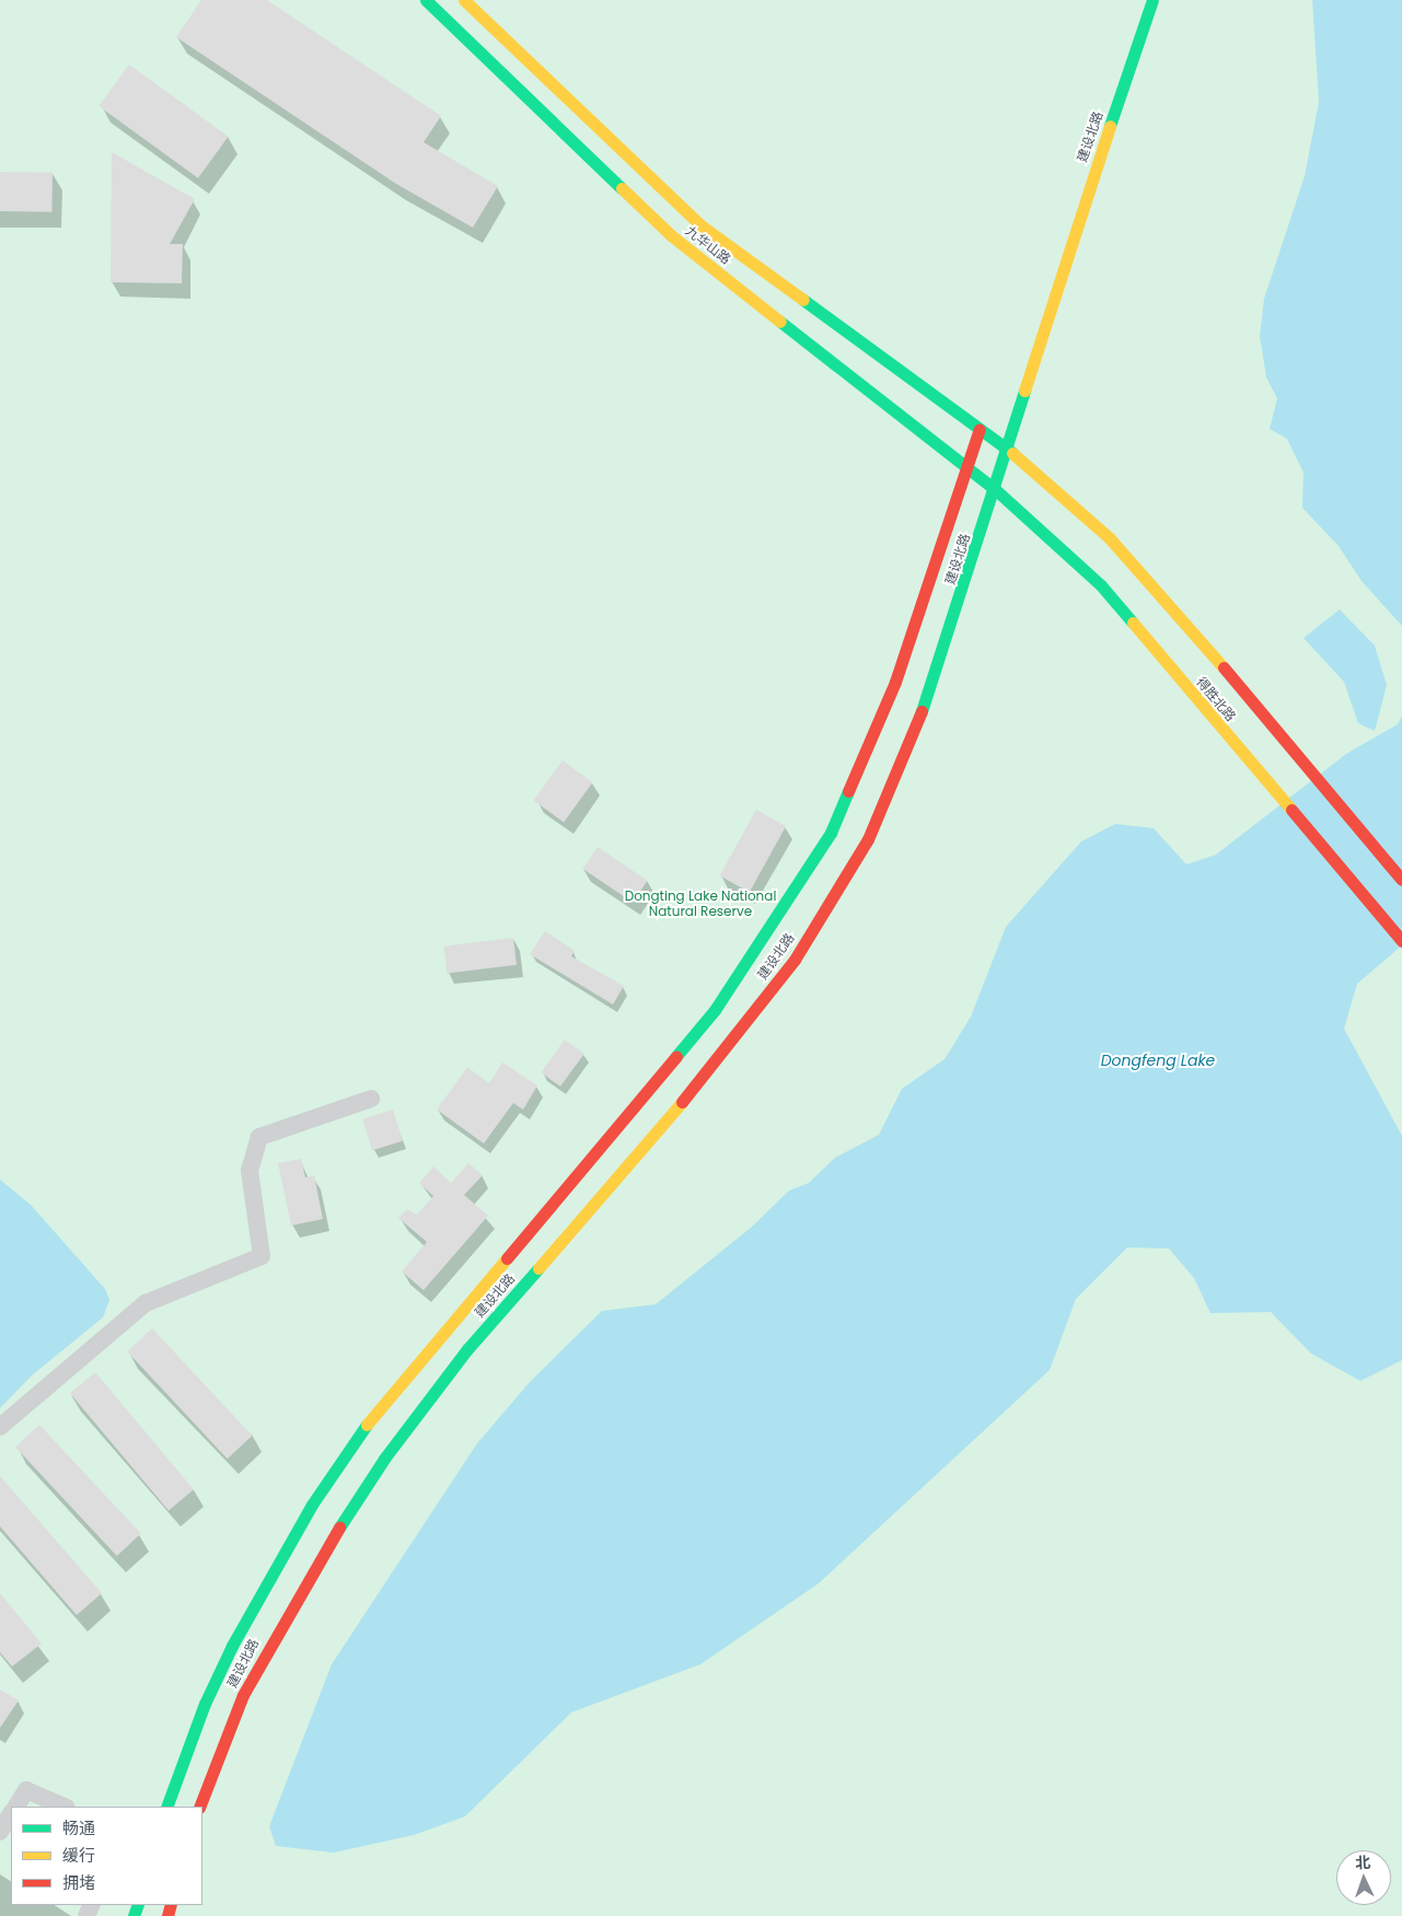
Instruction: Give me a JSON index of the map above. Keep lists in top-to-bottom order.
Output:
{
  "streets": {
    "main road": ["建设北路", "九华山路", "得胜北路"]
  },
  "crossings": [
    ["建设北路", "九华山路"],
    ["建设北路", "得胜北路"],
    ["九华山路", "得胜北路"]
  ],
  "water": ["Dongfeng Lake"],
  "parks": ["Dongting Lake National Natural Reserve"],
  "legend": ["畅通", "缓行", "拥堵"],
  "north": "top"
}
